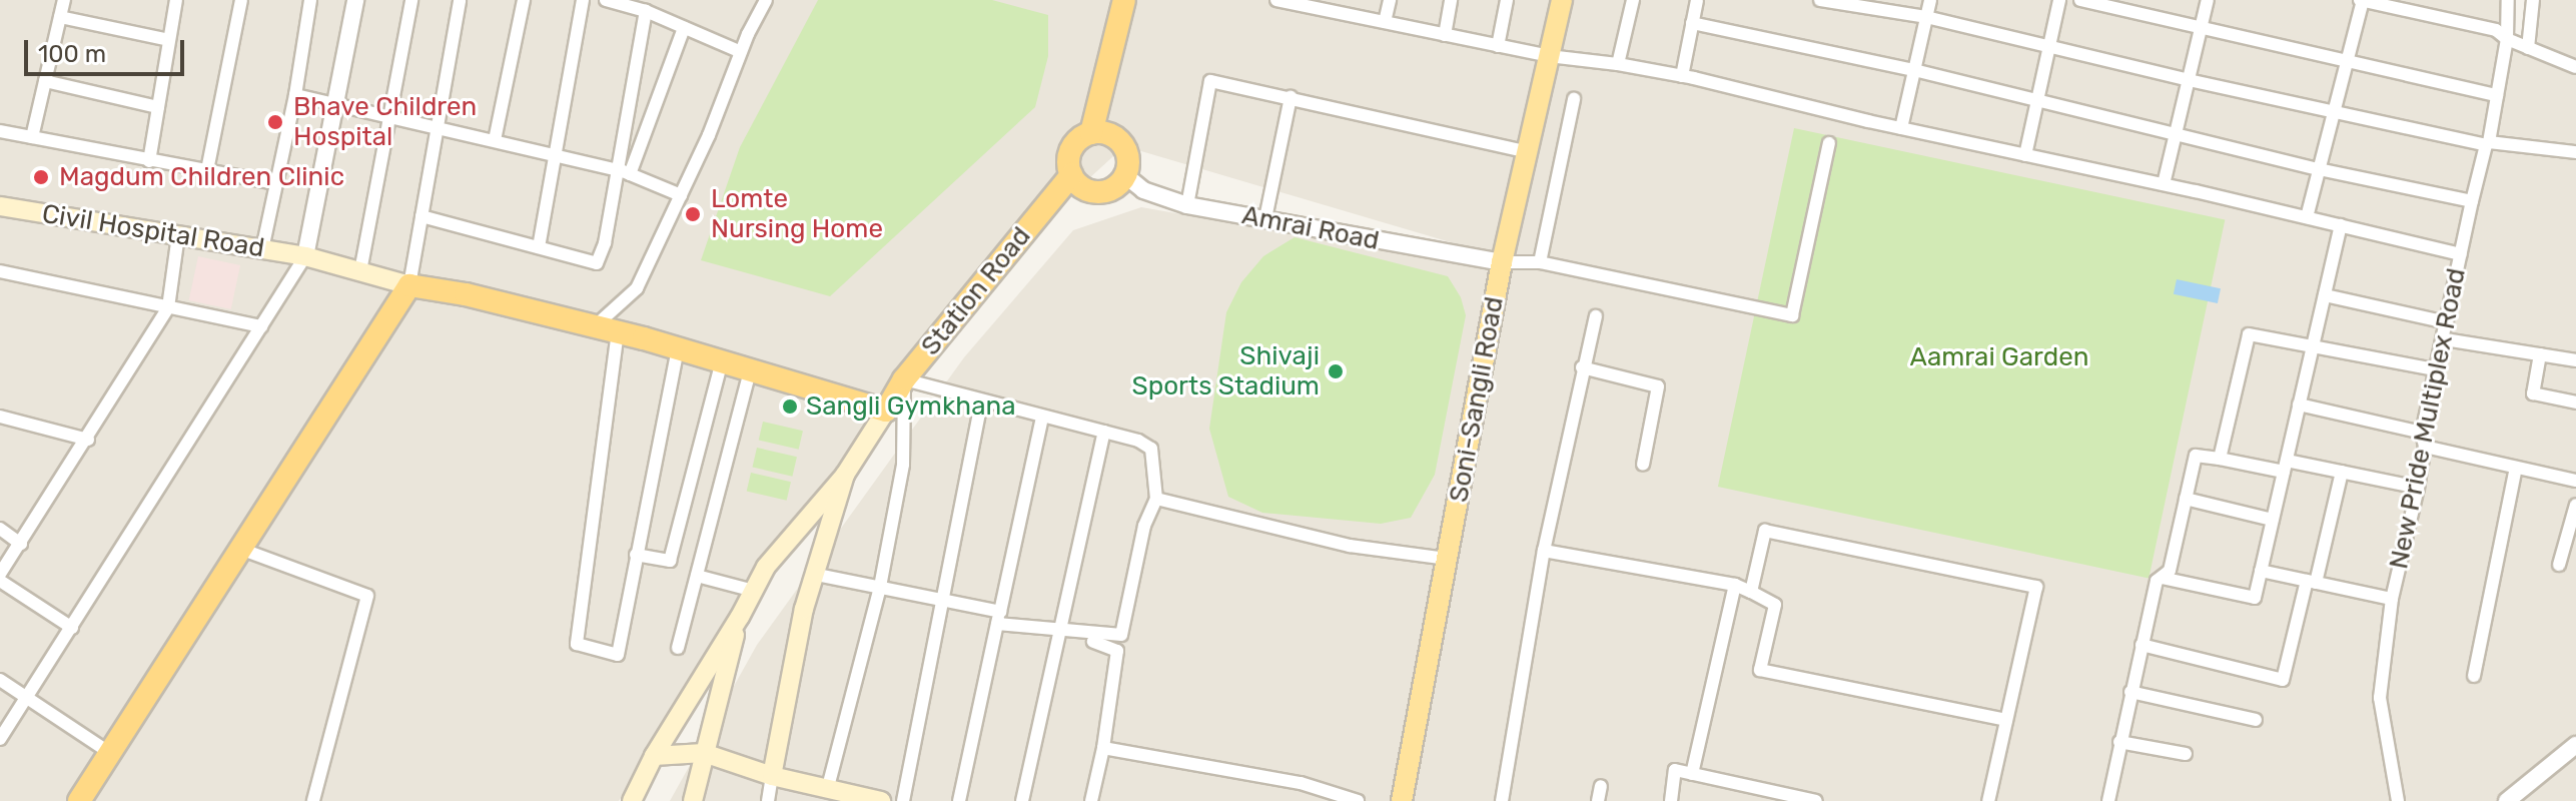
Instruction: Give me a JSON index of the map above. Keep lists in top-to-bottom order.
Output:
{
  "streets": {
    "highway": ["Station Road"],
    "main road": ["Civil Hospital Road", "Soni-Sangli Road"],
    "street": ["Amrai Road", "New Pride Multiplex Road"]
  },
  "crossings": [
    ["Amrai Road", "Station Road"],
    ["Amrai Road", "Soni-Sangli Road"]
  ],
  "parks": ["Aamrai Garden"],
  "places": [
    "Bhave Children Hospital",
    "Magdum Children Clinic",
    "Lomte Nursing Home",
    "Shivaji Sports Stadium",
    "Sangli Gymkhana"
  ],
  "scale_bar": "100 m"
}
